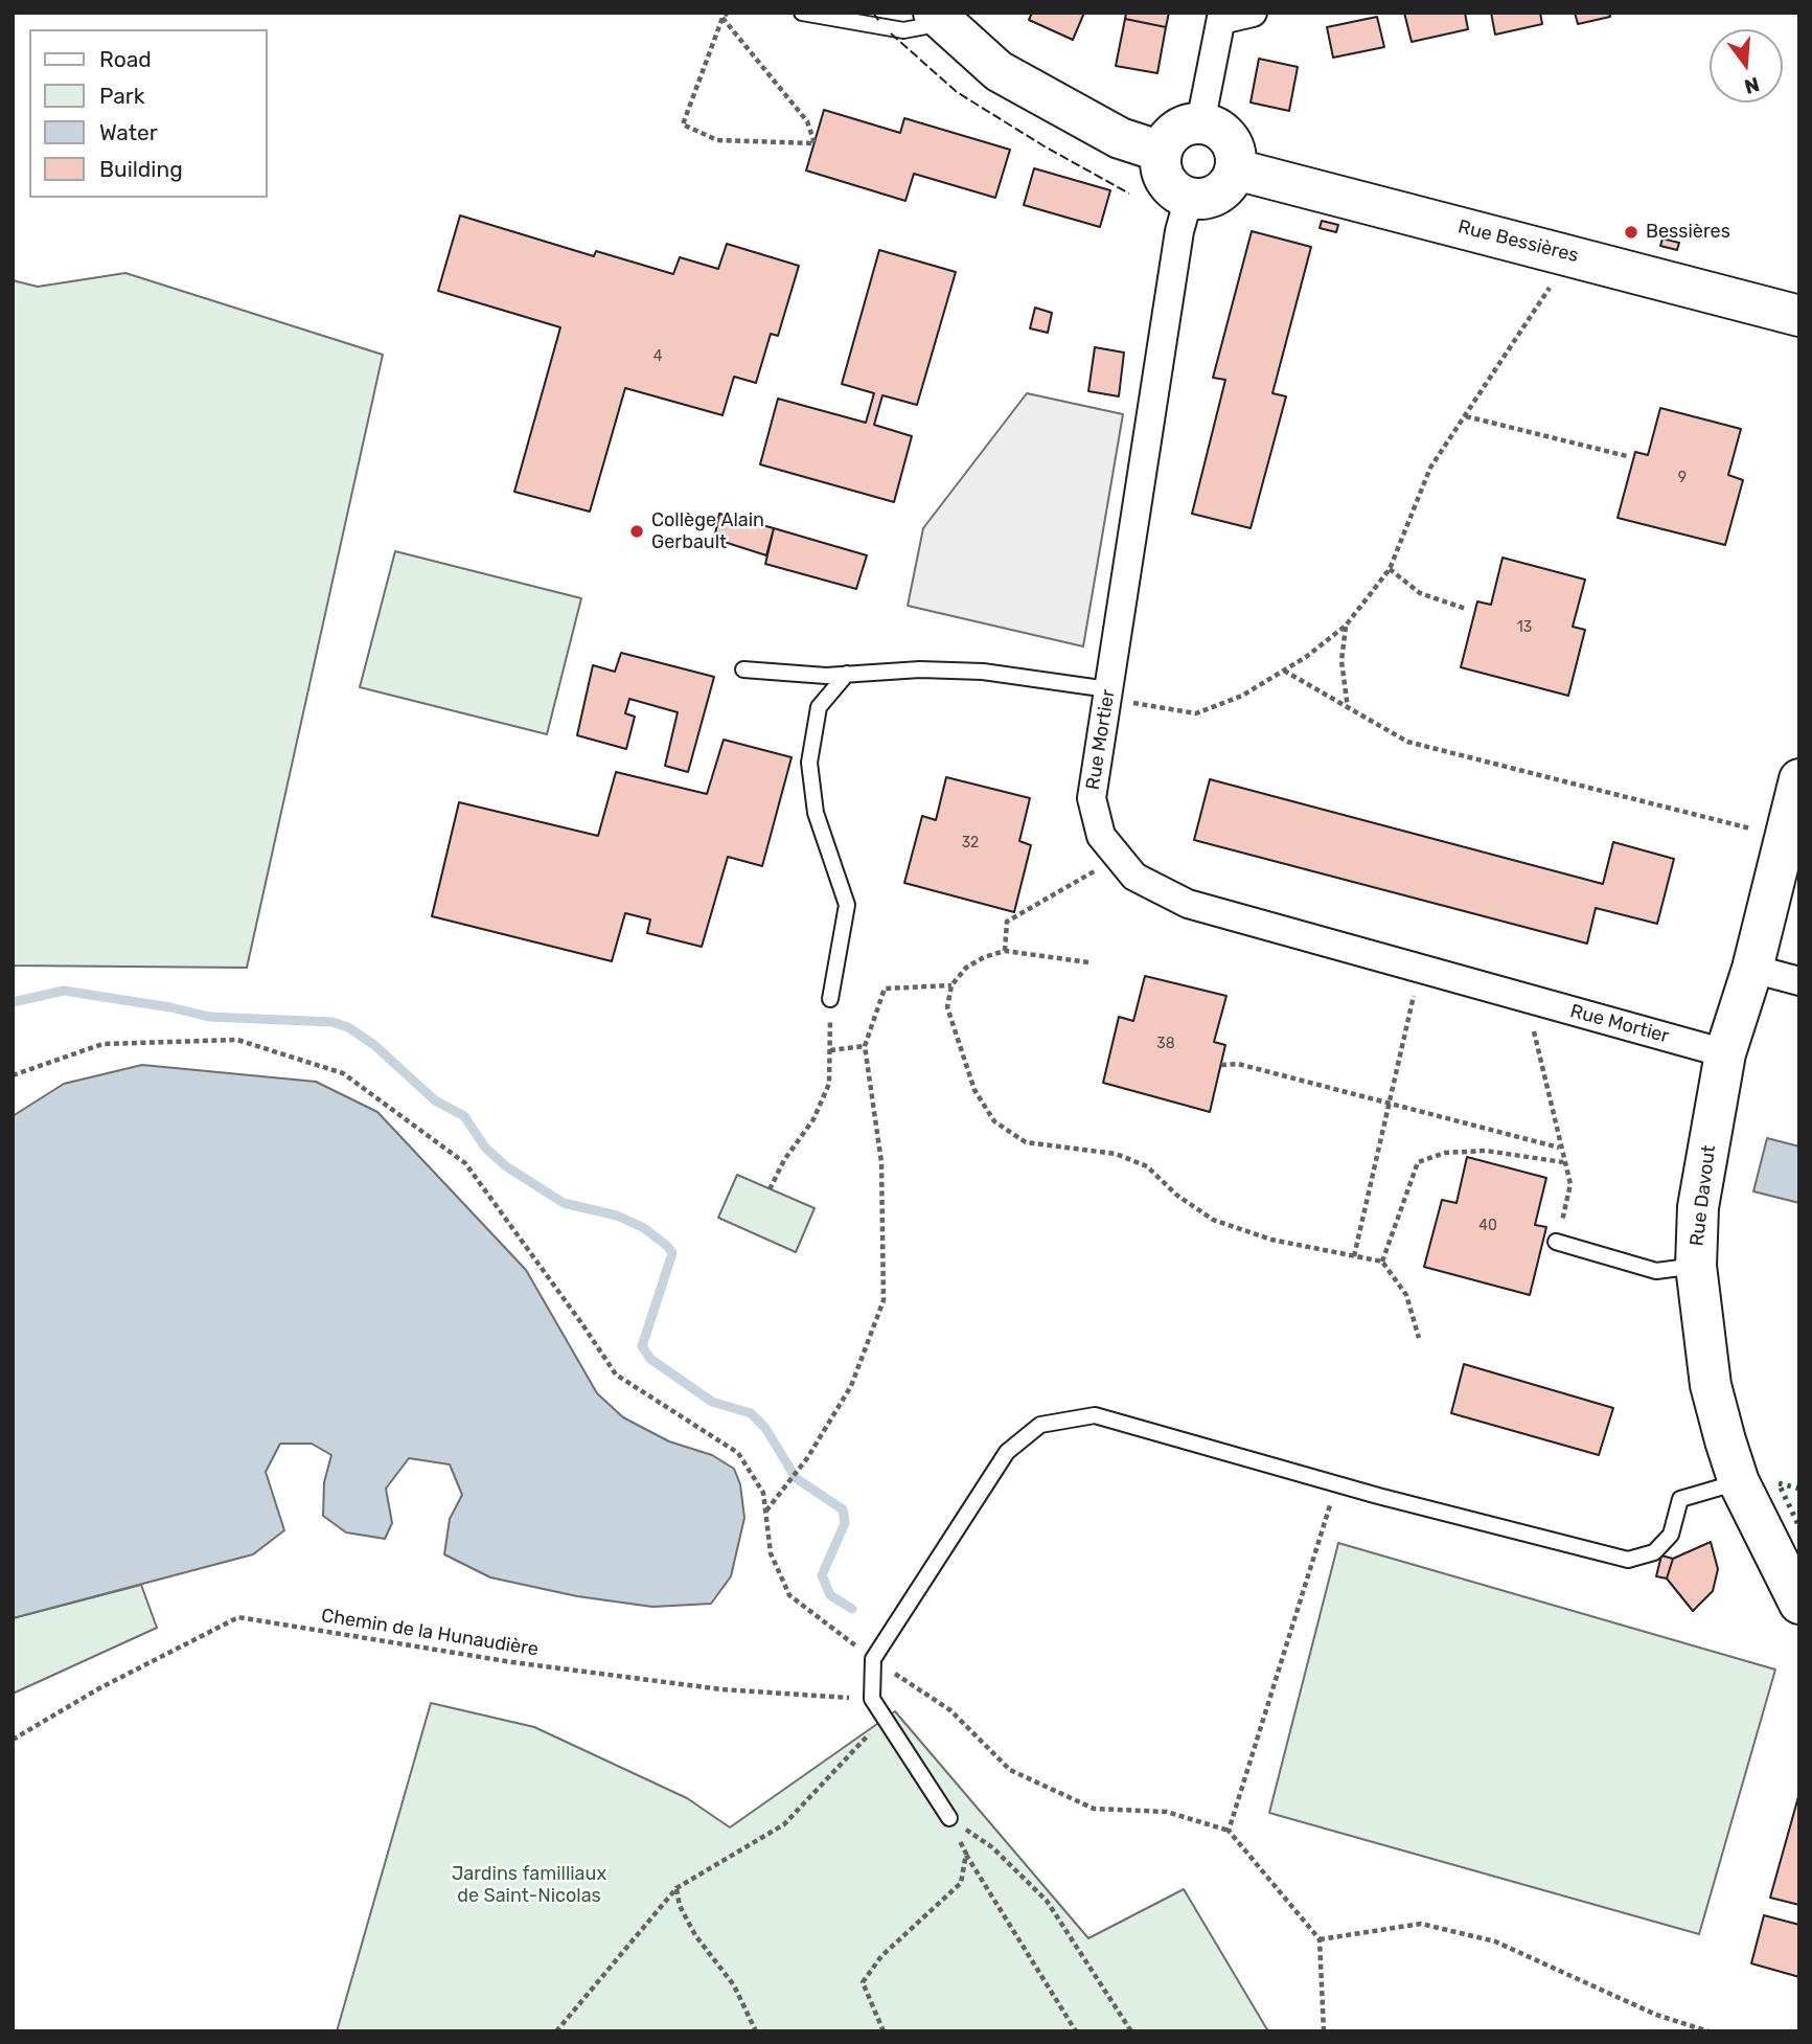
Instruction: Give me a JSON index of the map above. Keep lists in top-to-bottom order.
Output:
{
  "streets": {
    "street": ["Rue Bessières", "Rue Mortier", "Rue Davout"],
    "path": ["Chemin de la Hunaudière"]
  },
  "crossings": [
    ["Rue Bessières", "Rue Mortier"],
    ["Rue Mortier", "Rue Davout"]
  ],
  "parks": ["Jardins familliaux de Saint-Nicolas"],
  "places": ["Bessières", "Collège Alain Gerbault"],
  "house_numbers": [
    "4",
    "9",
    "13",
    "32",
    "38",
    "40"
  ],
  "legend": [
    "Road",
    "Park",
    "Water",
    "Building"
  ],
  "north": "bottom"
}
